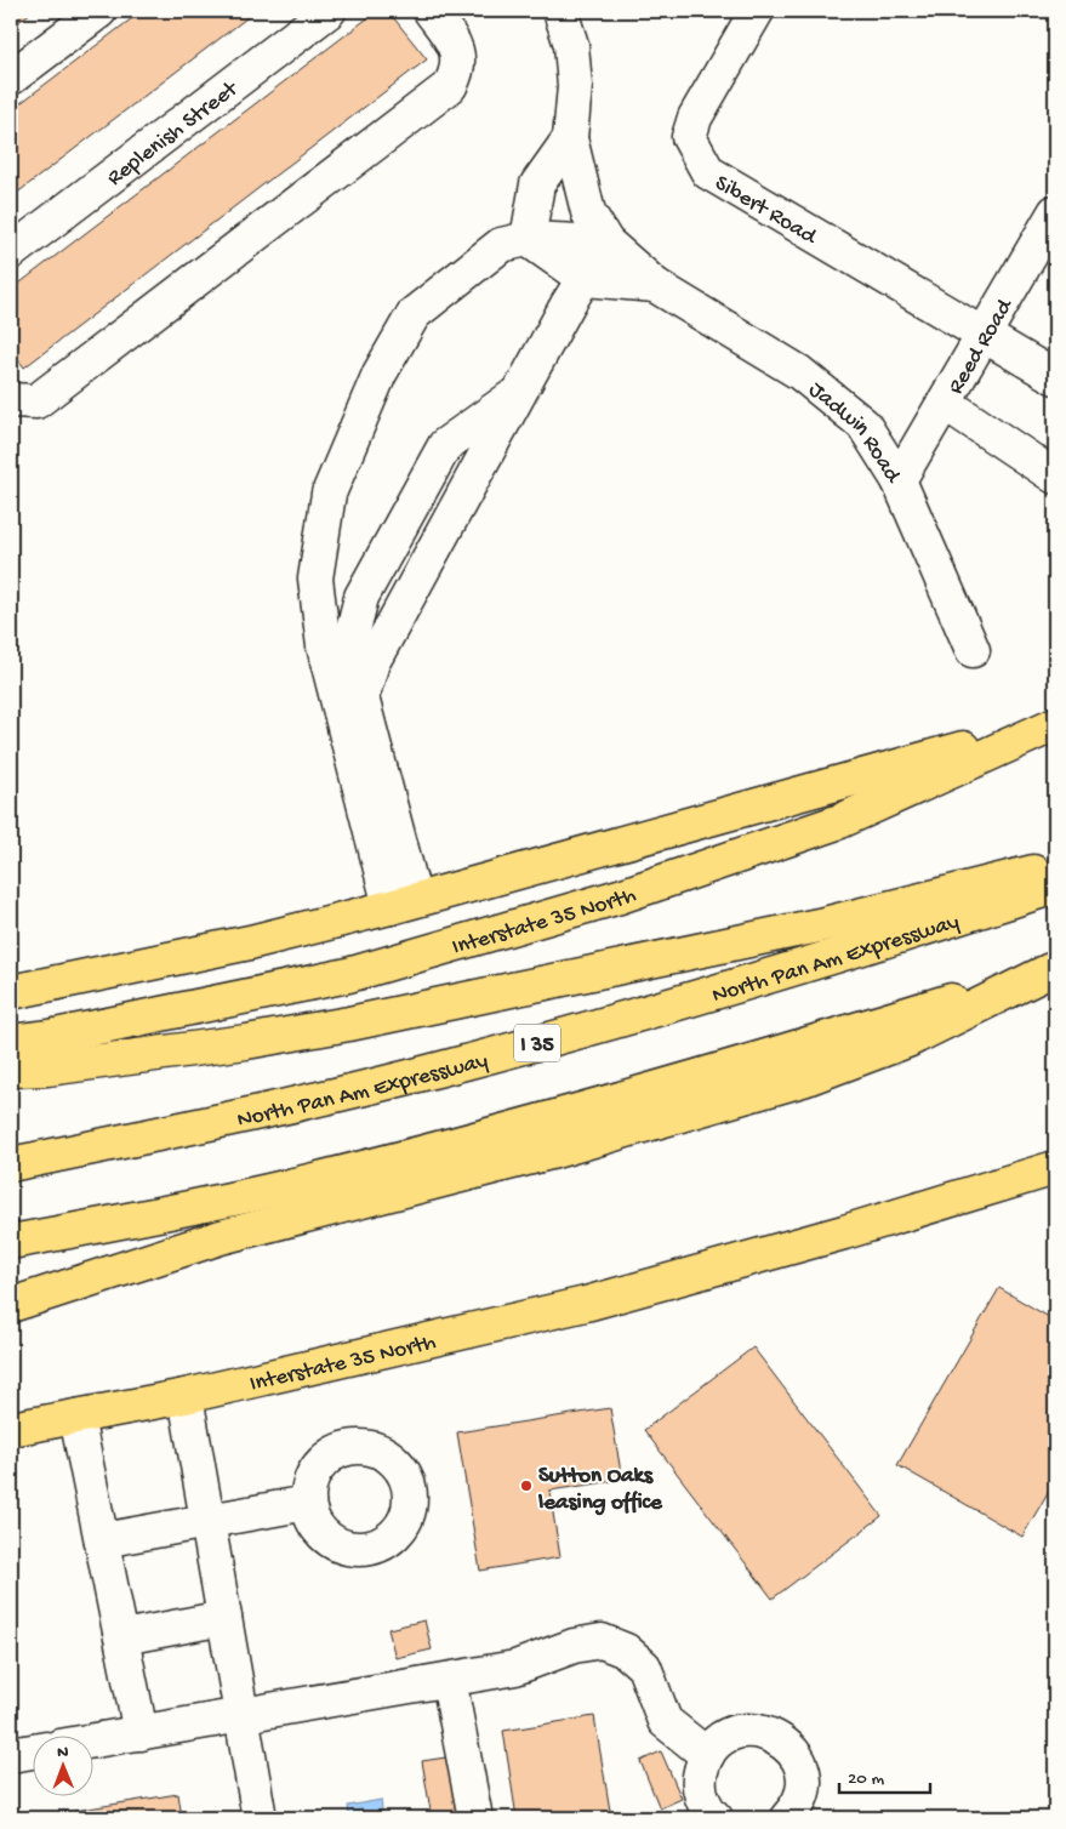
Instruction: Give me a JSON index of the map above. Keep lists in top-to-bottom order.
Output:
{
  "streets": {
    "main road": ["Interstate 35 North", "North Pan Am Expressway", "I 35"],
    "street": [
      "Replenish Street",
      "Sibert Road",
      "Reed Road",
      "Jadwin Road"
    ]
  },
  "crossings": [
    ["Sibert Road", "Reed Road"],
    ["Reed Road", "Jadwin Road"]
  ],
  "places": ["Sutton Oaks leasing office"],
  "scale_bar": "20 m",
  "north": "top"
}
